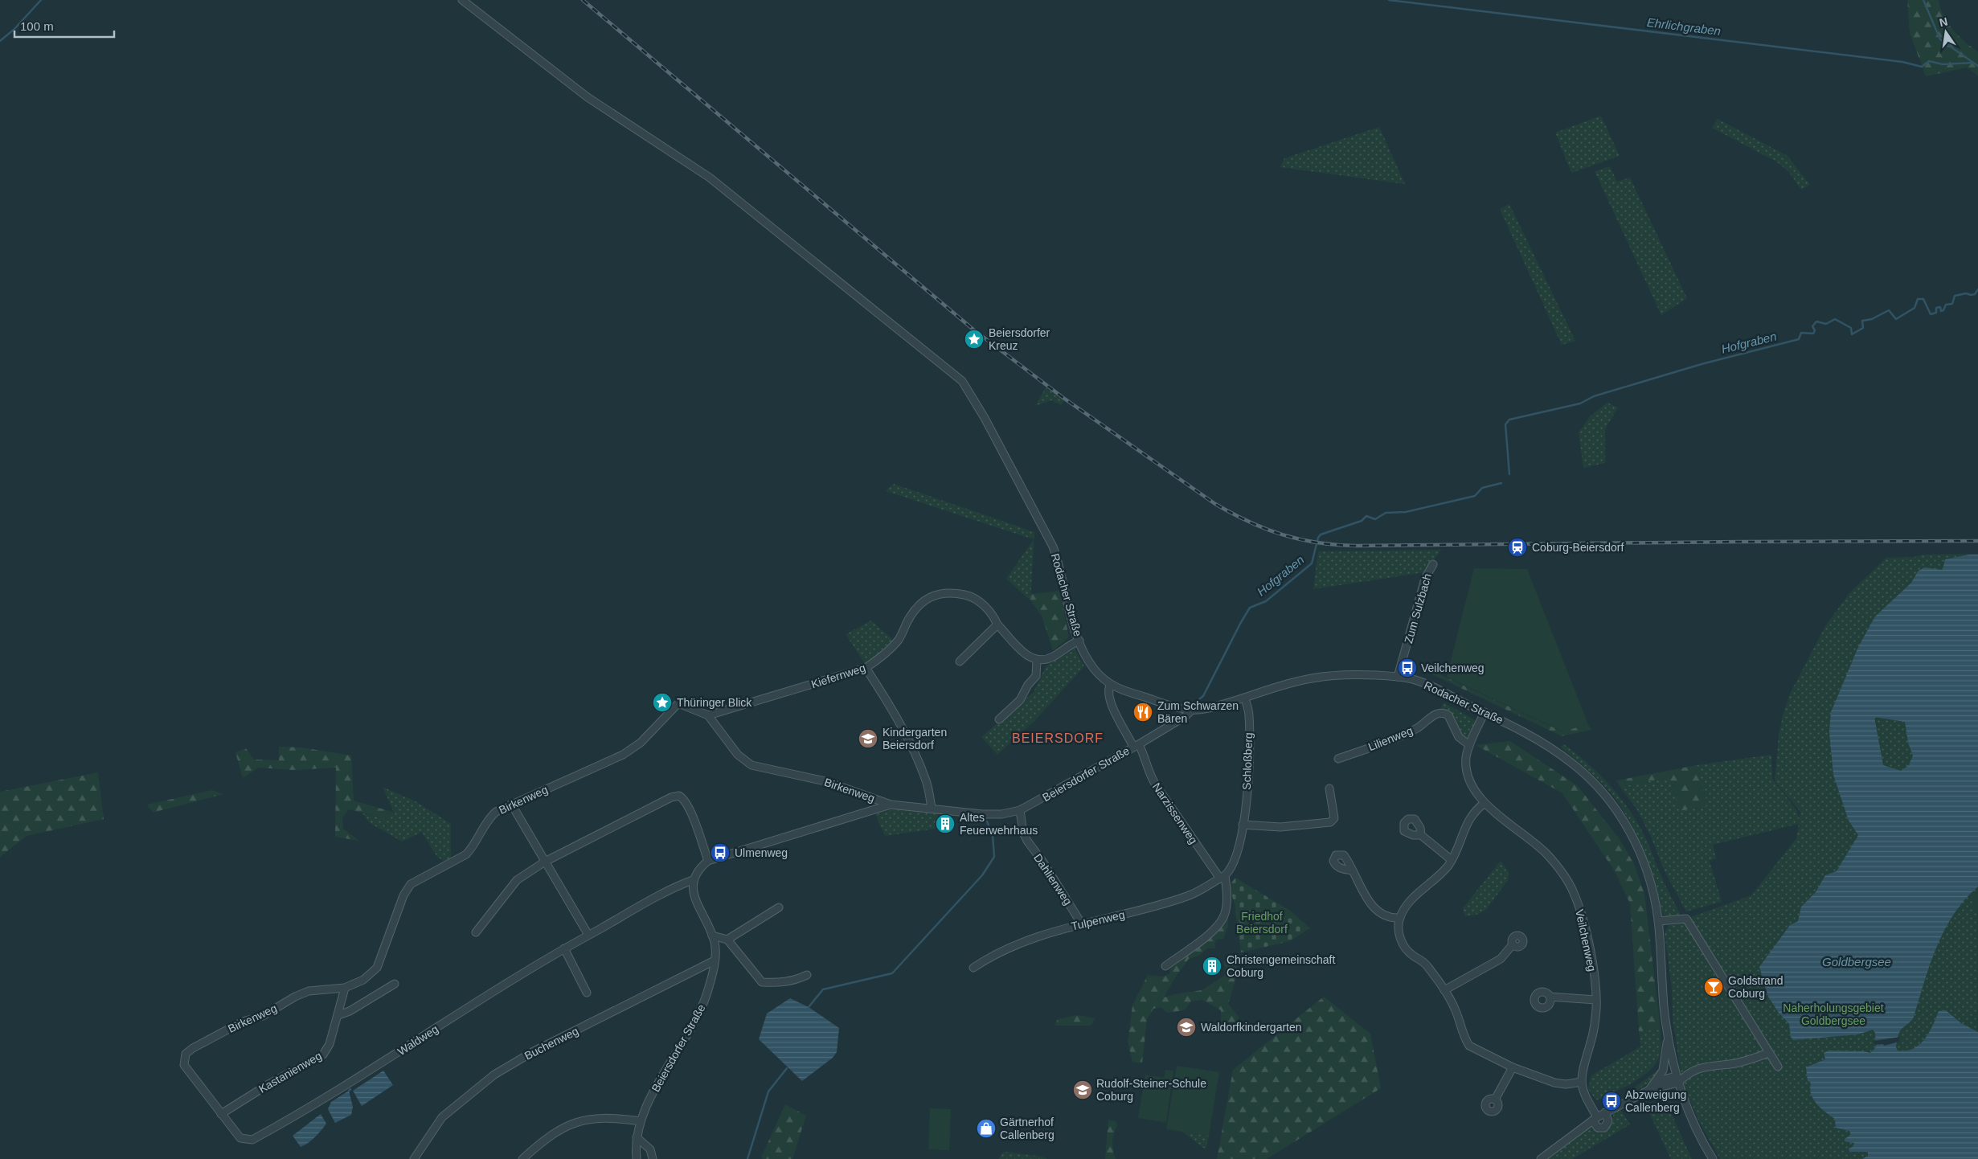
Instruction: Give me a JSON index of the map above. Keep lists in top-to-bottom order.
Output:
{
  "streets": {
    "street": [
      "Rodacher Straße",
      "Zum Sulzbach",
      "Kiefernweg",
      "Lilienweg",
      "Schloßberg",
      "Beiersdorfer Straße",
      "Birkenweg",
      "Narzissenweg",
      "Dahlienweg",
      "Tulpenweg",
      "Veilchenweg",
      "Waldweg",
      "Buchenweg",
      "Kastanienweg"
    ]
  },
  "crossings": [
    ["Rodacher Straße", "Zum Sulzbach"],
    ["Rodacher Straße", "Schloßberg"],
    ["Rodacher Straße", "Beiersdorfer Straße"],
    ["Rodacher Straße", "Narzissenweg"],
    ["Rodacher Straße", "Veilchenweg"],
    ["Kiefernweg", "Birkenweg"],
    ["Lilienweg", "Veilchenweg"],
    ["Schloßberg", "Narzissenweg"],
    ["Schloßberg", "Tulpenweg"],
    ["Beiersdorfer Straße", "Birkenweg"],
    ["Beiersdorfer Straße", "Narzissenweg"],
    ["Beiersdorfer Straße", "Dahlienweg"],
    ["Beiersdorfer Straße", "Waldweg"],
    ["Beiersdorfer Straße", "Buchenweg"],
    ["Birkenweg", "Waldweg"],
    ["Birkenweg", "Kastanienweg"],
    ["Narzissenweg", "Tulpenweg"],
    ["Dahlienweg", "Tulpenweg"],
    ["Waldweg", "Kastanienweg"]
  ],
  "districts": ["BEIERSDORF"],
  "water": ["Ehrlichgraben", "Hofgraben", "Goldbergsee"],
  "parks": ["Friedhof Beiersdorf", "Naherholungsgebiet Goldbergsee"],
  "places": {
    "place": ["Beiersdorfer Kreuz", "Thüringer Blick"],
    "station": ["Coburg-Beiersdorf"],
    "bus stop": ["Veilchenweg", "Ulmenweg", "Abzweigung Callenberg"],
    "restaurant": ["Zum Schwarzen Bären"],
    "school or university": ["Kindergarten Beiersdorf", "Waldorfkindergarten", "Rudolf-Steiner-Schule Coburg"],
    "building": ["Altes Feuerwehrhaus", "Christengemeinschaft Coburg"],
    "bar": ["Goldstrand Coburg"],
    "shop": ["Gärtnerhof Callenberg"]
  },
  "scale_bar": "100 m",
  "north": "top"
}
